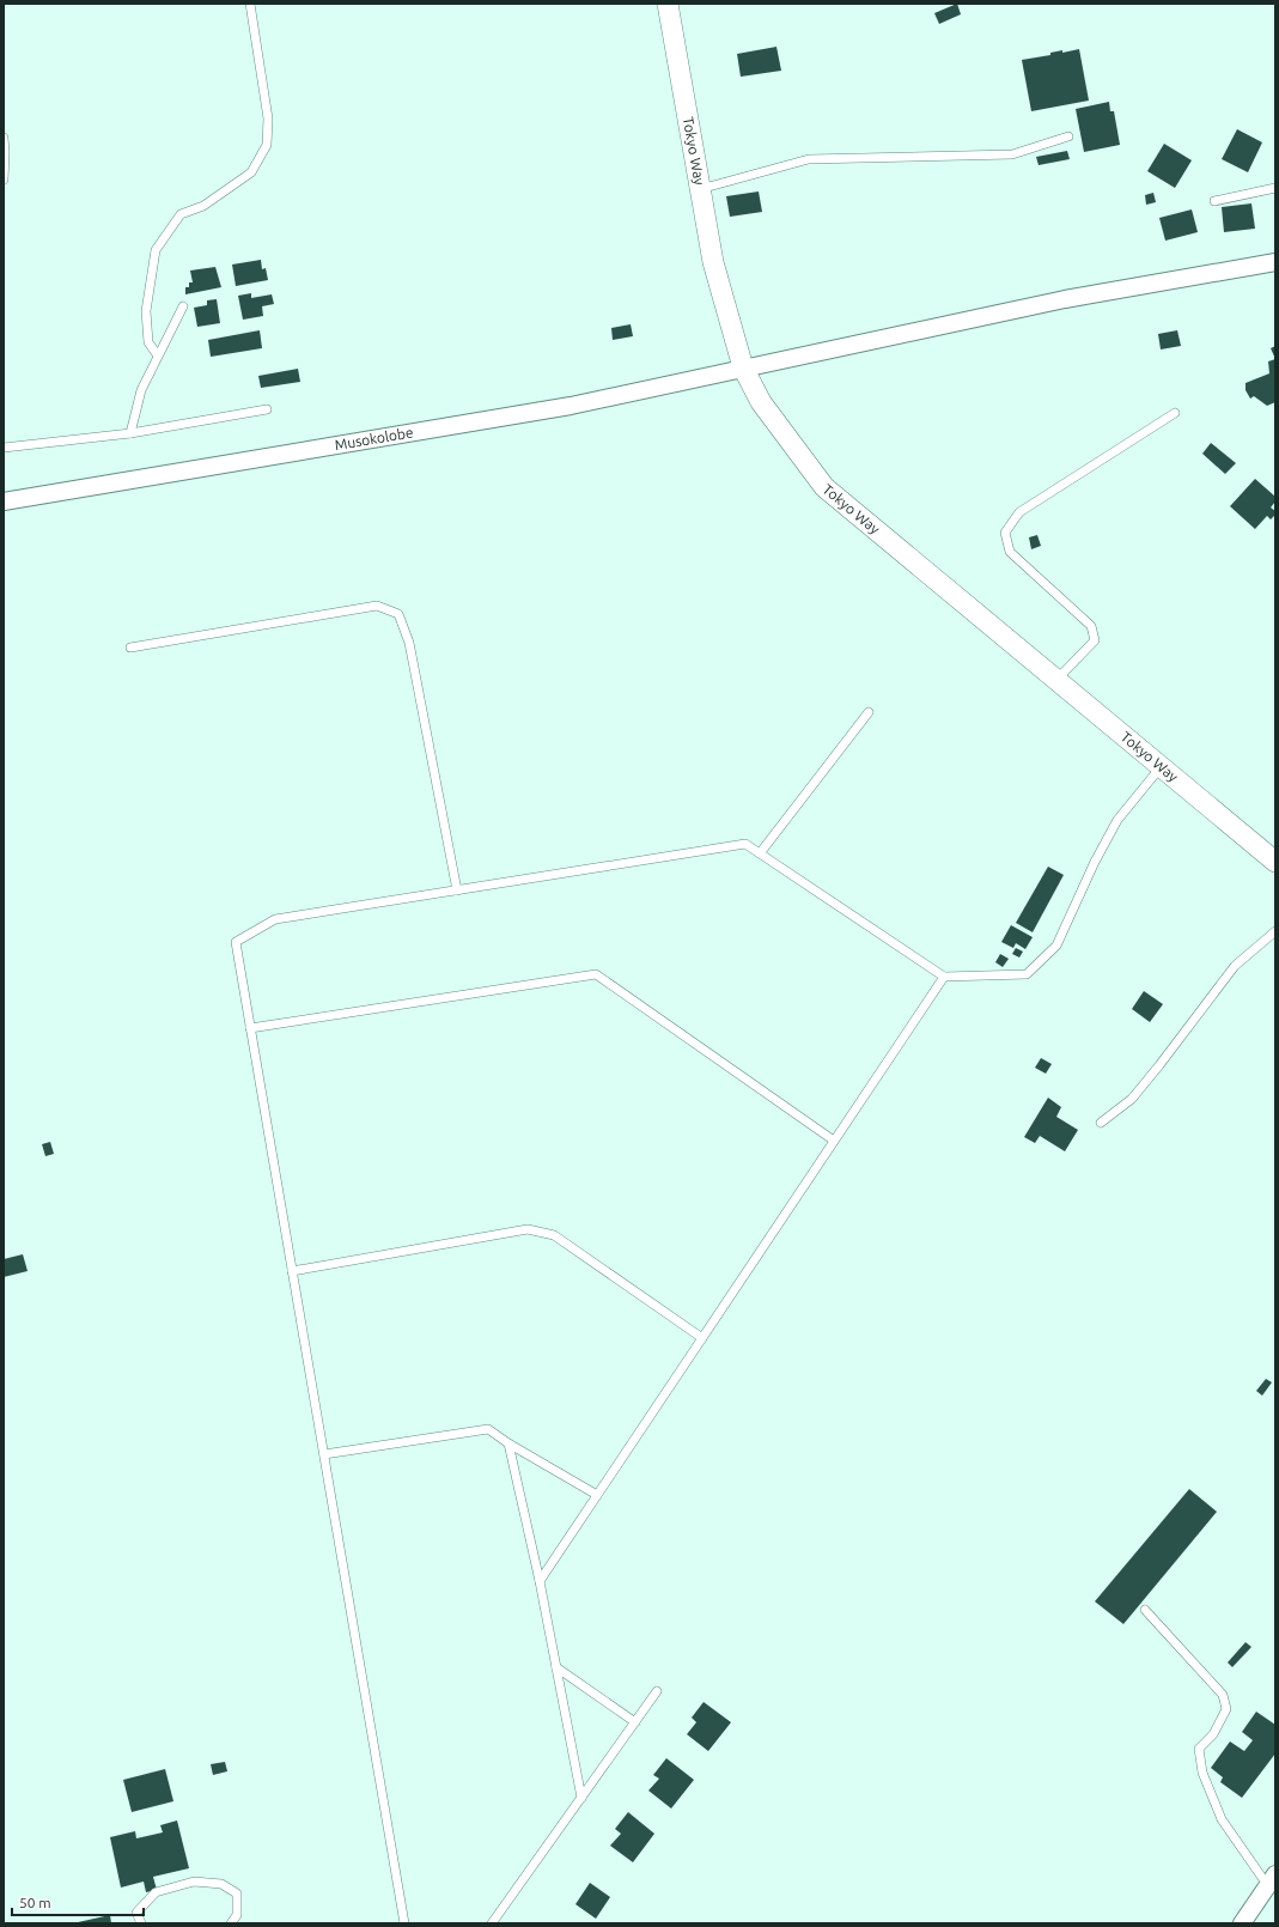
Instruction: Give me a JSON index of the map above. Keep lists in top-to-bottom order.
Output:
{
  "streets": {
    "street": ["Tokyo Way", "Musokolobe"]
  },
  "crossings": [
    ["Tokyo Way", "Musokolobe"]
  ],
  "scale_bar": "50 m"
}
